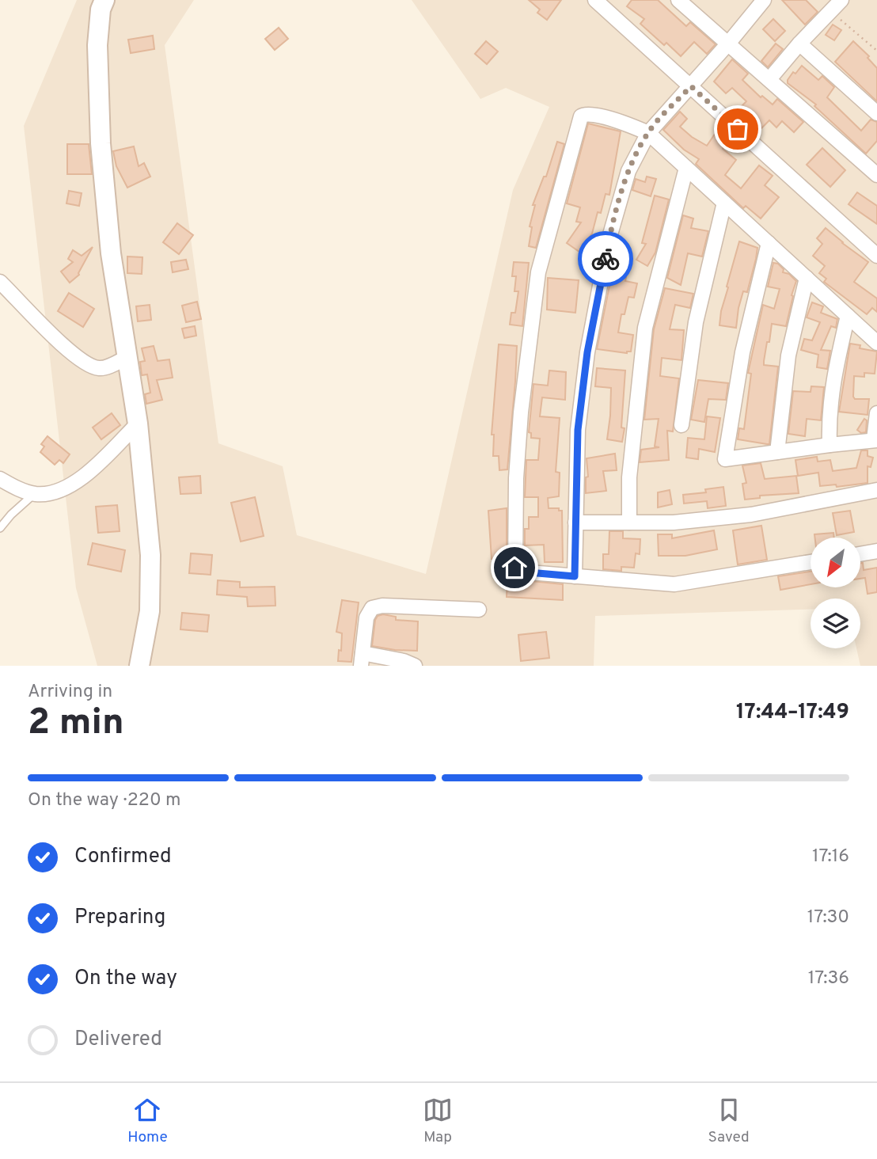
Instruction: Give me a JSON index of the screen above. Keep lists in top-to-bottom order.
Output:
{
  "north": "bottom left",
  "page": {
    "heading": ["2 min", "Arriving in", "17:44–17:49"],
    "bar": "On the way · 220 m",
    "list": [
      ["Confirmed", "17:16"],
      ["Preparing", "17:30"],
      ["On the way", "17:36"],
      "Delivered"
    ],
    "tabs": ["Home", "Map", "Saved"]
  }
}
